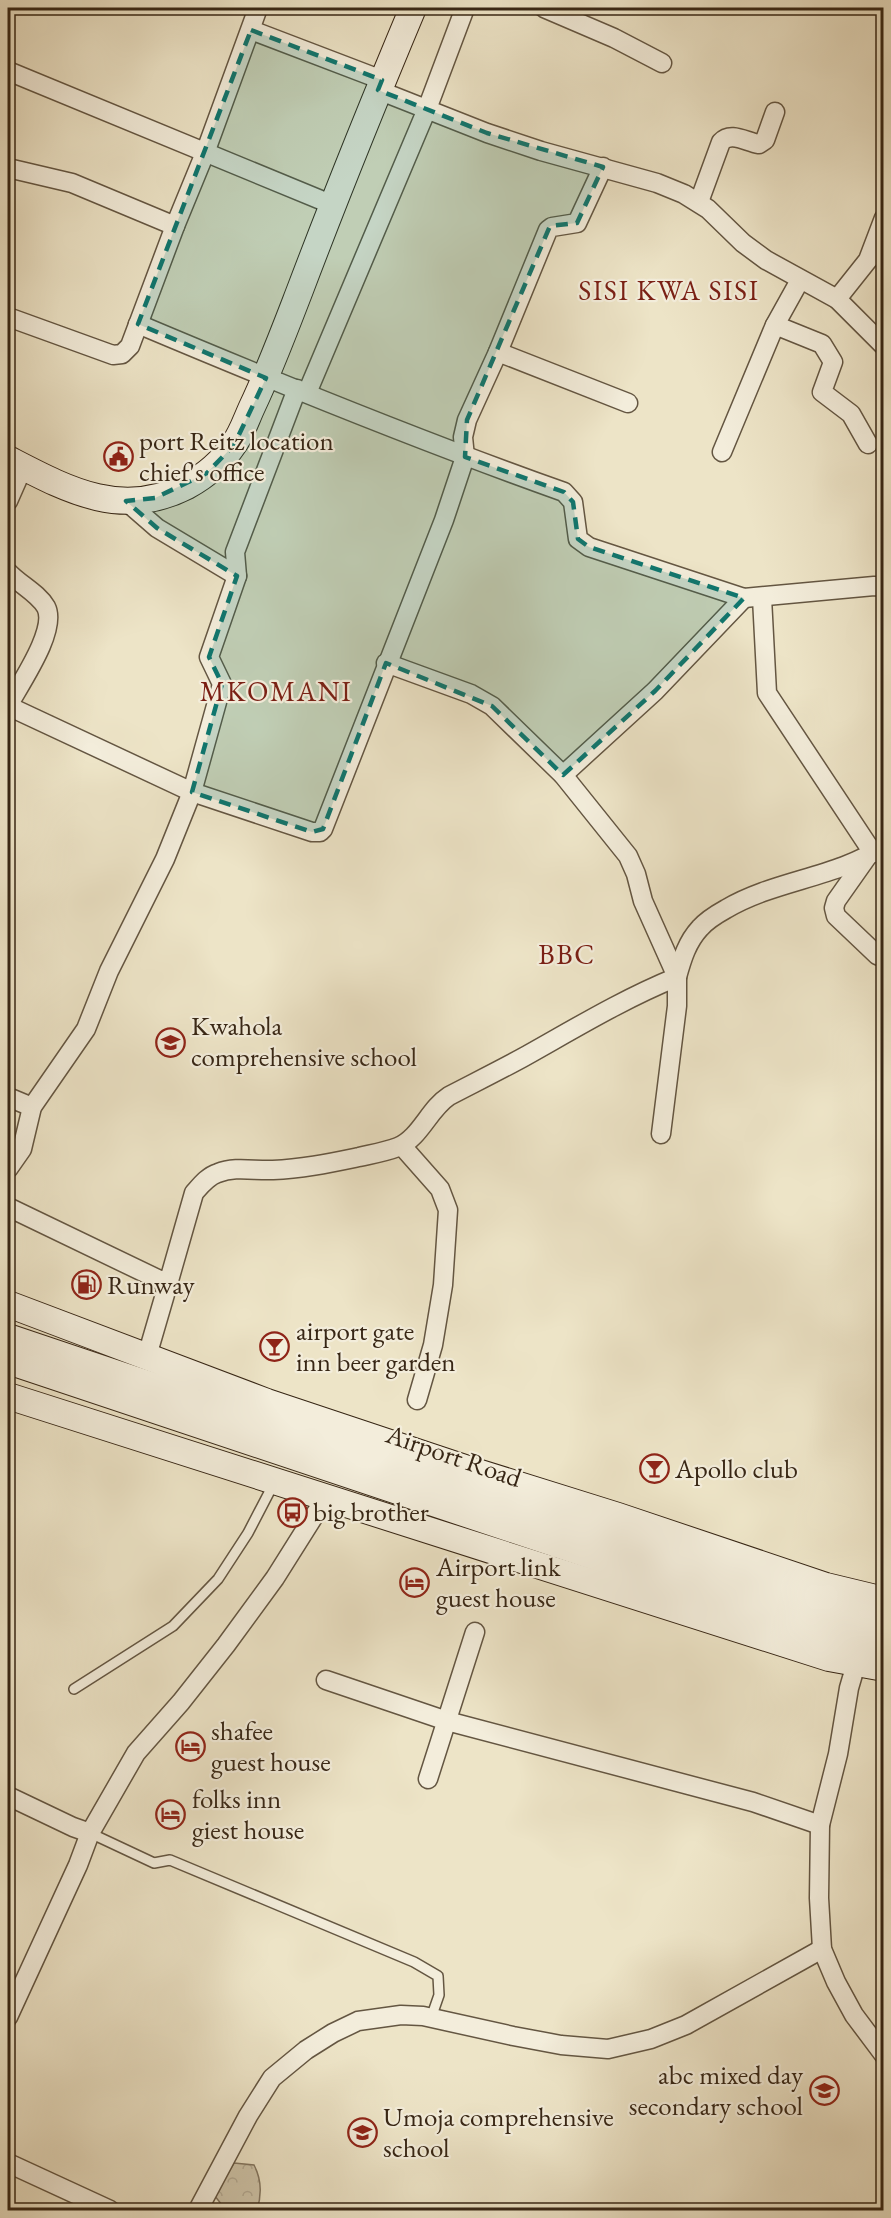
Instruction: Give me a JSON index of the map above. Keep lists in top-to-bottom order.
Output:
{
  "streets": {
    "main road": ["Airport Road"]
  },
  "districts": ["SISI KWA SISI", "MKOMANI", "BBC"],
  "places": {
    "public building": ["port Reitz location chief's office"],
    "school or university": ["Kwahola comprehensive school", "abc mixed day secondary school", "Umoja comprehensive school"],
    "fuel station": ["Runway"],
    "bar": ["airport gate inn beer garden", "Apollo club"],
    "bus stop": ["big brother"],
    "hotel": ["Airport link guest house", "shafee guest house", "folks inn giest house"]
  }
}
